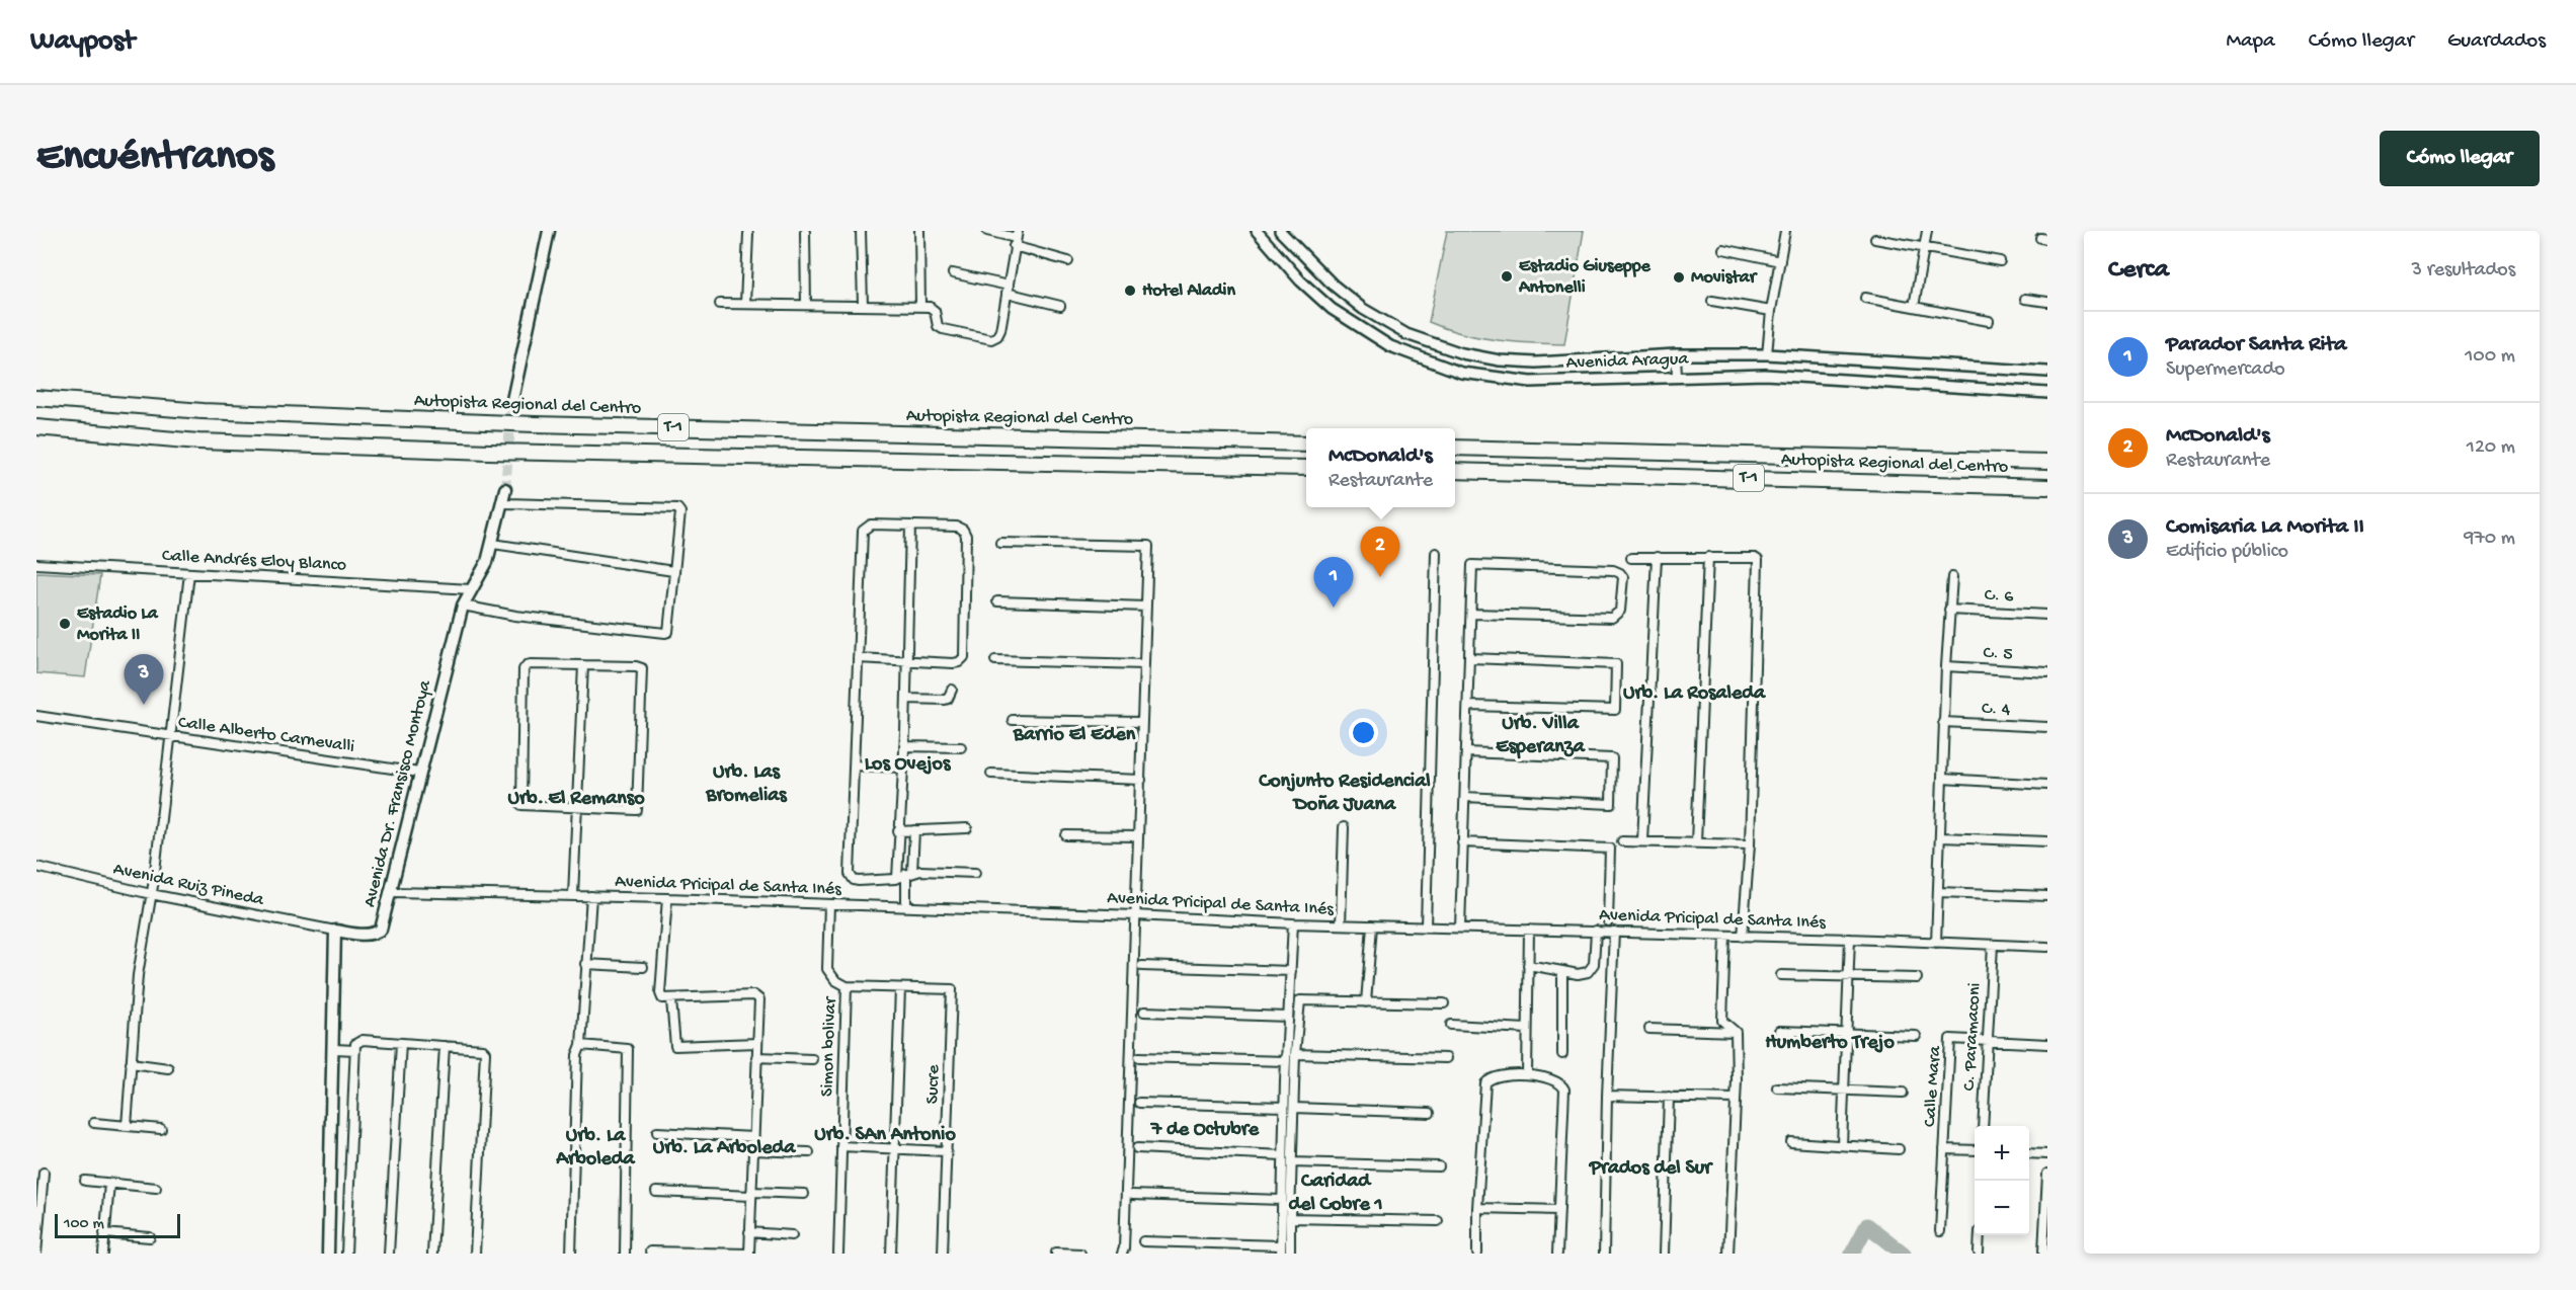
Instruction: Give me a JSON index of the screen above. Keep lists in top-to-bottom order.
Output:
{
  "streets": {
    "highway": ["Autopista Regional del Centro", "T-1"],
    "main road": ["Avenida Dr. Fransisco Montoya"],
    "street": [
      "Avenida Aragua",
      "Calle Andrés Eloy Blanco",
      "C. 6",
      "C. 5",
      "C. 4",
      "Calle Alberto Carnevalli",
      "Avenida Ruiz Pineda",
      "Avenida Pricipal de Santa Inés",
      "C. Paramaconi",
      "Simon bolivar",
      "Sucre",
      "Calle Mara"
    ]
  },
  "crossings": [
    ["Calle Andrés Eloy Blanco", "Avenida Dr. Fransisco Montoya"],
    ["Calle Alberto Carnevalli", "Avenida Dr. Fransisco Montoya"],
    ["Avenida Dr. Fransisco Montoya", "Avenida Ruiz Pineda"],
    ["Avenida Dr. Fransisco Montoya", "Avenida Pricipal de Santa Inés"],
    ["Avenida Pricipal de Santa Inés", "C. Paramaconi"],
    ["C. Paramaconi", "Calle Mara"]
  ],
  "districts": [
    "Urb. La Rosaleda",
    "Urb. Villa Esperanza",
    "Barrio El Eden",
    "Los Ovejos",
    "Urb. Las Bromelias",
    "Conjunto Residencial Doña Juana",
    "Urb. El Remanso",
    "Humberto Trejo",
    "7 de Octubre",
    "Urb. SAn Antonio",
    "Urb. La Arboleda",
    "Urb. La Arboleda",
    "Prados del Sur",
    "Caridad del Cobre 1"
  ],
  "places": [
    "Estadio Giuseppe Antonelli",
    "Movistar",
    "Hotel Aladin",
    "Estadio La Morita II"
  ],
  "scale_bar": "100 m",
  "page": {
    "header": "Waypost",
    "nav": ["Mapa", "Cómo llegar", "Guardados"],
    "buttons": "Cómo llegar",
    "title": "Encuéntranos",
    "heading": ["Cerca", "3 resultados"],
    "list": [
      {
        "mark": "1",
        "name": "Parador Santa Rita",
        "note": "Supermercado",
        "value": "100 m"
      },
      {
        "mark": "2",
        "name": "McDonald's",
        "note": "Restaurante",
        "value": "120 m"
      },
      {
        "mark": "3",
        "name": "Comisaria La Morita II",
        "note": "Edificio público",
        "value": "970 m"
      }
    ],
    "popup": ["McDonald's", "Restaurante"],
    "pins": ["2", "1", "3"],
    "map_buttons": ["+", "−"],
    "scale": "100 m"
  }
}
